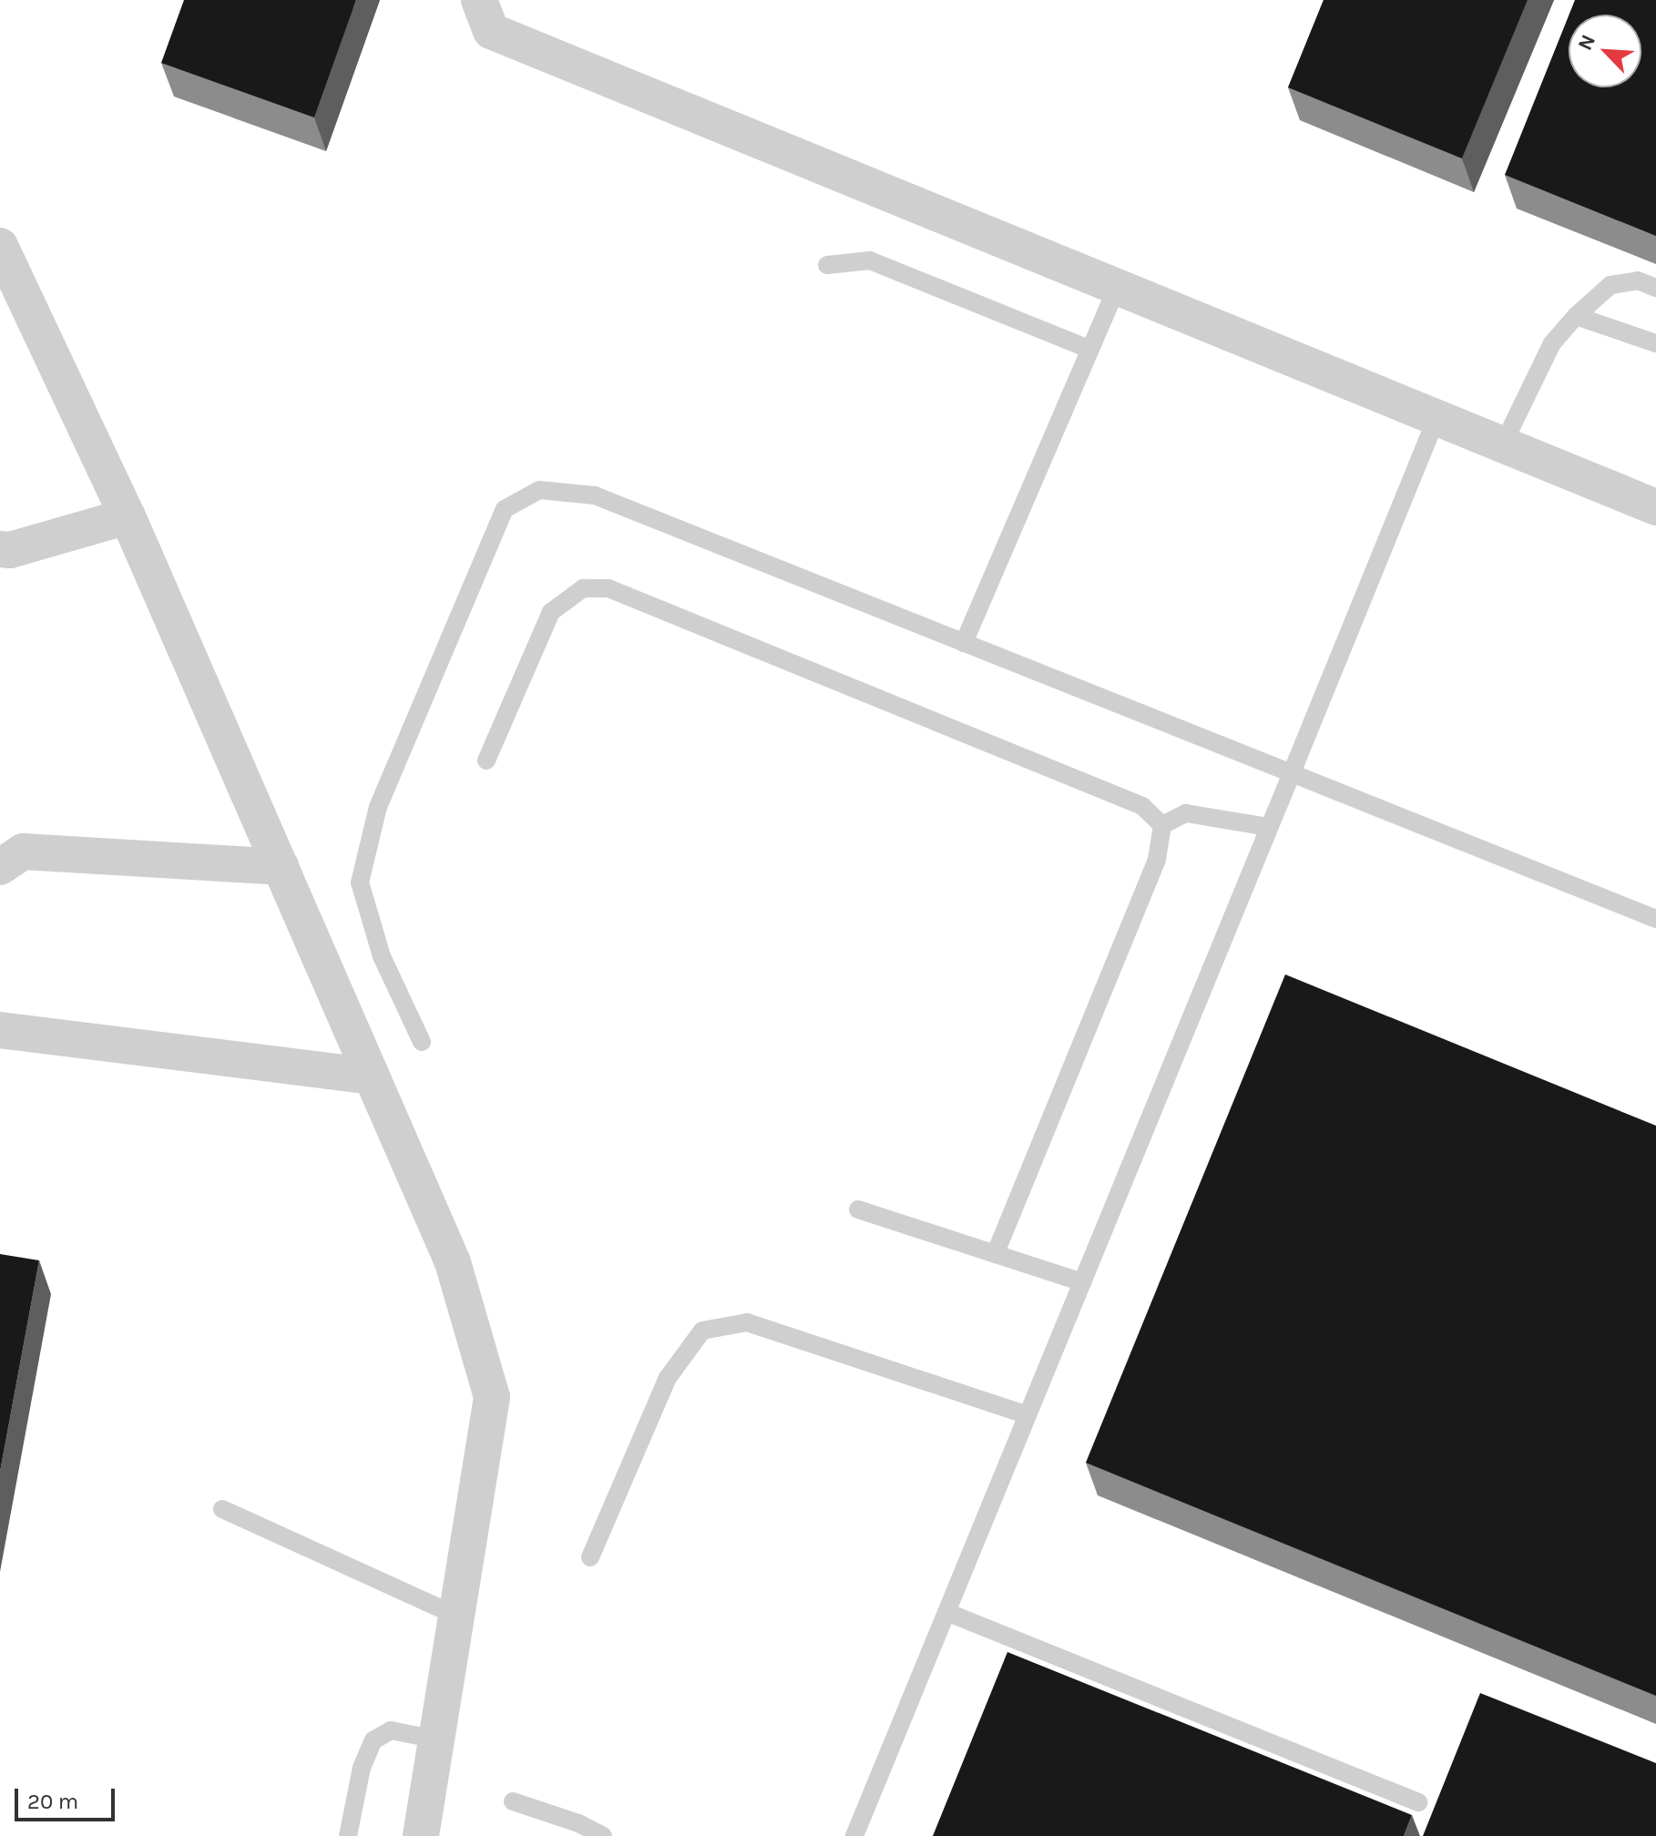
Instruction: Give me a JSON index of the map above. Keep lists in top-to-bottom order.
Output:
{
  "scale_bar": "20 m",
  "north": "top left"
}
